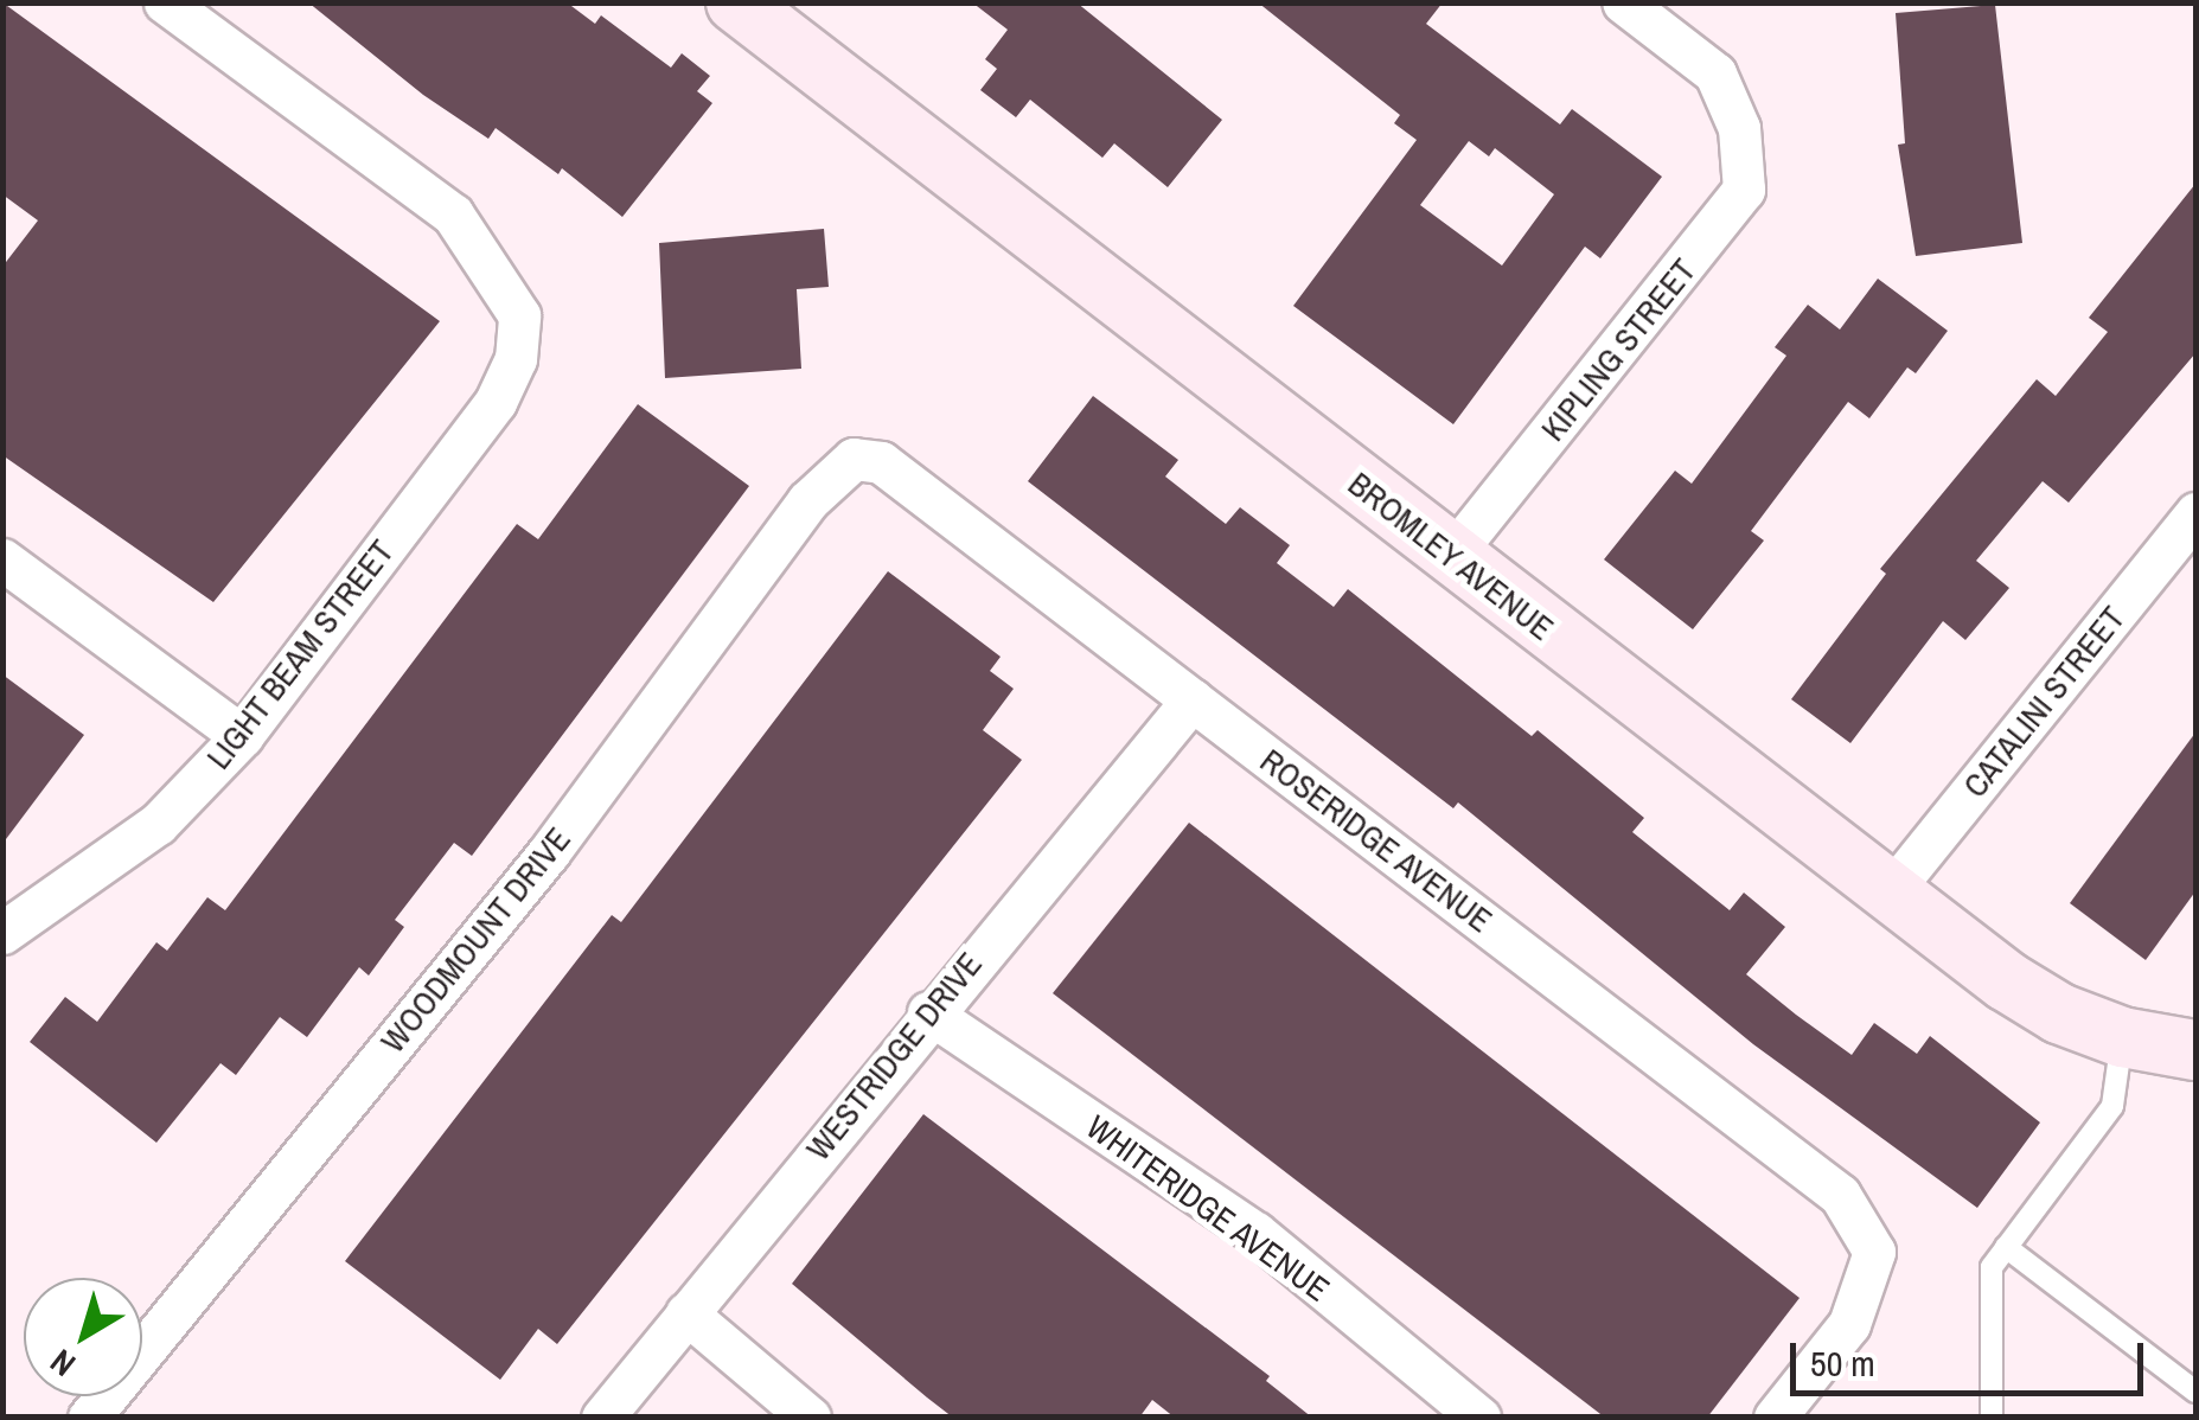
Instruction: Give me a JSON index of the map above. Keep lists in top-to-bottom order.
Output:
{
  "streets": {
    "street": [
      "KIPLING STREET",
      "BROMLEY AVENUE",
      "LIGHT BEAM STREET",
      "CATALINI STREET",
      "ROSERIDGE AVENUE",
      "WOODMOUNT DRIVE",
      "WESTRIDGE DRIVE",
      "WHITERIDGE AVENUE"
    ]
  },
  "crossings": [
    ["KIPLING STREET", "BROMLEY AVENUE"],
    ["BROMLEY AVENUE", "CATALINI STREET"],
    ["ROSERIDGE AVENUE", "WOODMOUNT DRIVE"],
    ["ROSERIDGE AVENUE", "WESTRIDGE DRIVE"],
    ["WESTRIDGE DRIVE", "WHITERIDGE AVENUE"]
  ],
  "scale_bar": "50 m",
  "north": "bottom left"
}
